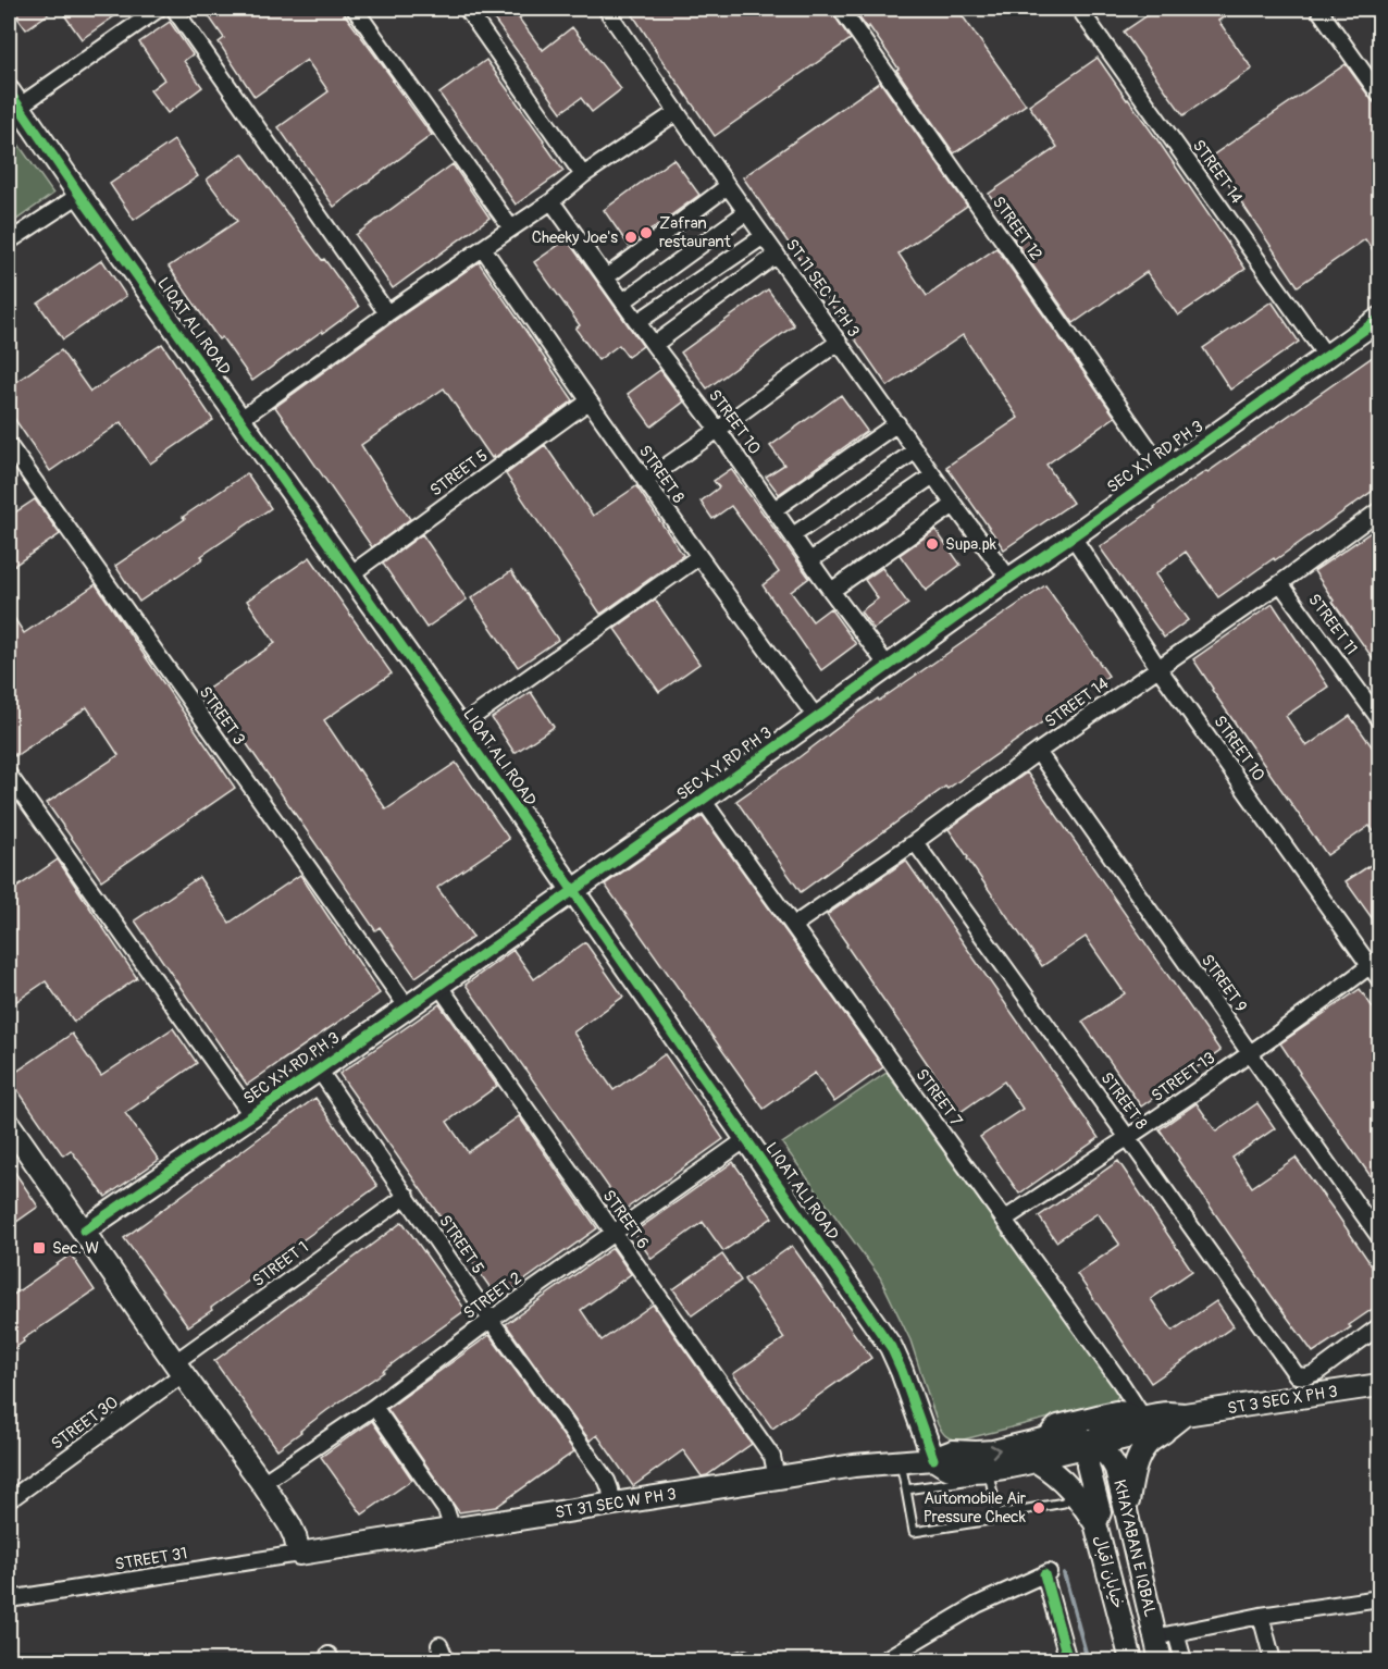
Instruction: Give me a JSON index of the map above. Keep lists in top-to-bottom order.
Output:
{
  "streets": {
    "street": [
      "STREET 14",
      "STREET 12",
      "ST 11 SEC Y PH 3",
      "LIQAT ALI ROAD",
      "STREET 10",
      "SEC X Y RD PH 3",
      "STREET 5",
      "STREET 8",
      "STREET 11",
      "STREET 3",
      "STREET 9",
      "STREET 13",
      "STREET 7",
      "STREET 6",
      "STREET 1",
      "STREET 2",
      "ST 3 SEC X PH 3",
      "STREET 30",
      "ST 31 SEC W PH 3",
      "KHAYABAN E IQBAL",
      "STREET 31",
      "خیابان اقبال"
    ]
  },
  "crossings": [
    ["STREET 14", "STREET 10"],
    ["STREET 14", "SEC X Y RD PH 3"],
    ["STREET 14", "STREET 8"],
    ["STREET 14", "STREET 11"],
    ["STREET 14", "STREET 9"],
    ["STREET 14", "STREET 7"],
    ["STREET 12", "SEC X Y RD PH 3"],
    ["ST 11 SEC Y PH 3", "SEC X Y RD PH 3"],
    ["LIQAT ALI ROAD", "SEC X Y RD PH 3"],
    ["LIQAT ALI ROAD", "STREET 5"],
    ["LIQAT ALI ROAD", "STREET 2"],
    ["LIQAT ALI ROAD", "ST 31 SEC W PH 3"],
    ["STREET 10", "SEC X Y RD PH 3"],
    ["STREET 10", "STREET 13"],
    ["SEC X Y RD PH 3", "STREET 5"],
    ["SEC X Y RD PH 3", "STREET 8"],
    ["SEC X Y RD PH 3", "STREET 3"],
    ["SEC X Y RD PH 3", "STREET 7"],
    ["SEC X Y RD PH 3", "STREET 6"],
    ["STREET 5", "STREET 8"],
    ["STREET 5", "STREET 1"],
    ["STREET 5", "STREET 2"],
    ["STREET 5", "ST 31 SEC W PH 3"],
    ["STREET 8", "STREET 13"],
    ["STREET 8", "ST 3 SEC X PH 3"],
    ["STREET 9", "STREET 13"],
    ["STREET 13", "STREET 7"],
    ["STREET 7", "ST 3 SEC X PH 3"],
    ["STREET 6", "STREET 2"],
    ["STREET 6", "ST 31 SEC W PH 3"],
    ["STREET 1", "STREET 30"],
    ["ST 3 SEC X PH 3", "ST 31 SEC W PH 3"],
    ["ST 3 SEC X PH 3", "KHAYABAN E IQBAL"],
    ["ST 3 SEC X PH 3", "خیابان اقبال"],
    ["ST 31 SEC W PH 3", "KHAYABAN E IQBAL"],
    ["ST 31 SEC W PH 3", "STREET 31"],
    ["ST 31 SEC W PH 3", "خیابان اقبال"],
    ["KHAYABAN E IQBAL", "خیابان اقبال"]
  ],
  "places": {
    "other": [
      "Zafran restaurant",
      "Cheeky Joe's",
      "Supa.pk",
      "Automobile Air Pressure Check"
    ],
    "transit": ["Sec. W"]
  }
}
